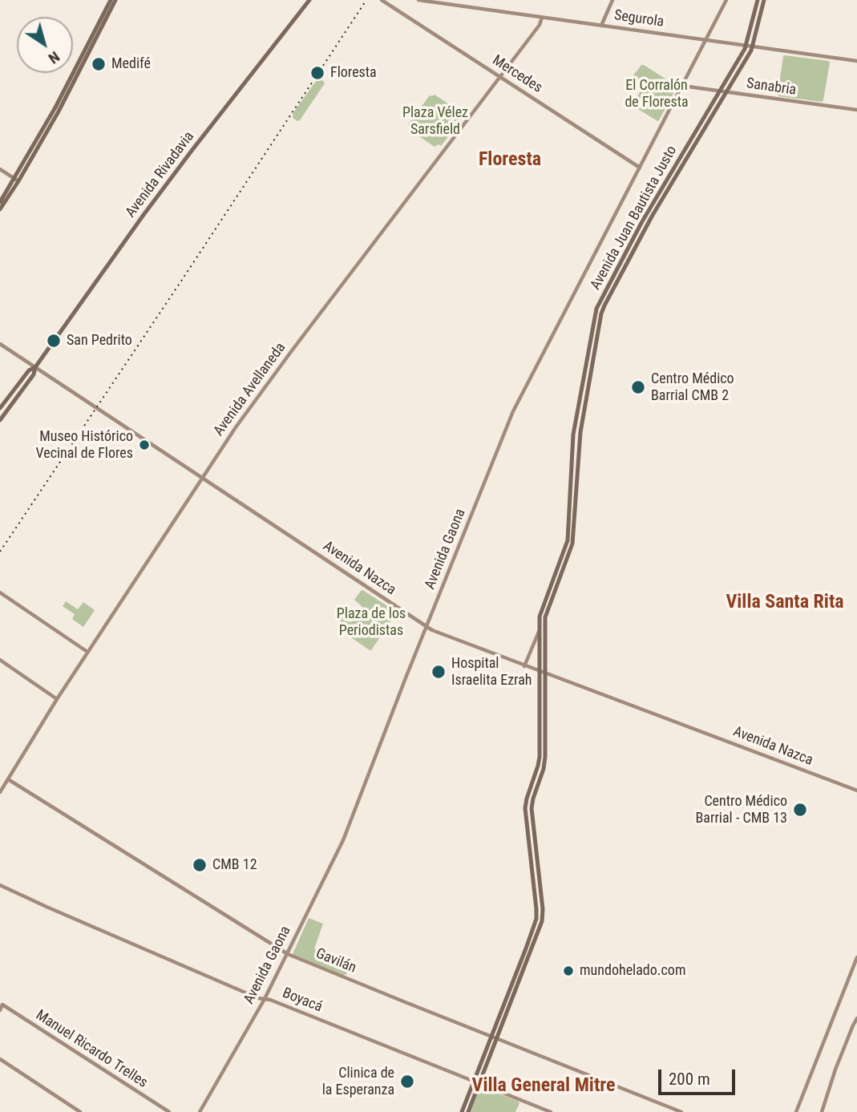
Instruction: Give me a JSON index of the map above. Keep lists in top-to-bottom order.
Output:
{
  "streets": {
    "main road": [
      "Segurola",
      "Mercedes",
      "Sanabria",
      "Avenida Rivadavia",
      "Avenida Juan Bautista Justo",
      "Avenida Avellaneda",
      "Avenida Gaona",
      "Avenida Nazca",
      "Gavilán",
      "Boyacá",
      "Manuel Ricardo Trelles"
    ]
  },
  "crossings": [
    ["Segurola", "Avenida Juan Bautista Justo"],
    ["Segurola", "Avenida Avellaneda"],
    ["Segurola", "Avenida Gaona"],
    ["Mercedes", "Avenida Avellaneda"],
    ["Mercedes", "Avenida Gaona"],
    ["Sanabria", "Avenida Juan Bautista Justo"],
    ["Sanabria", "Avenida Gaona"],
    ["Avenida Rivadavia", "Avenida Nazca"],
    ["Avenida Juan Bautista Justo", "Avenida Nazca"],
    ["Avenida Juan Bautista Justo", "Gavilán"],
    ["Avenida Juan Bautista Justo", "Boyacá"],
    ["Avenida Avellaneda", "Avenida Nazca"],
    ["Avenida Avellaneda", "Gavilán"],
    ["Avenida Gaona", "Avenida Nazca"],
    ["Avenida Gaona", "Gavilán"],
    ["Avenida Gaona", "Boyacá"]
  ],
  "districts": ["Floresta", "Villa Santa Rita", "Villa General Mitre"],
  "parks": ["El Corralón de Floresta", "Plaza Vélez Sarsfield", "Plaza de los Periodistas"],
  "places": [
    "Medifé",
    "Floresta",
    "San Pedrito",
    "Centro Médico Barrial CMB 2",
    "Museo Histórico Vecinal de Flores",
    "Hospital Israelita Ezrah",
    "Centro Médico Barrial - CMB 13",
    "CMB 12",
    "mundohelado.com",
    "Clinica de la Esperanza"
  ],
  "scale_bar": "200 m",
  "north": "bottom right"
}
